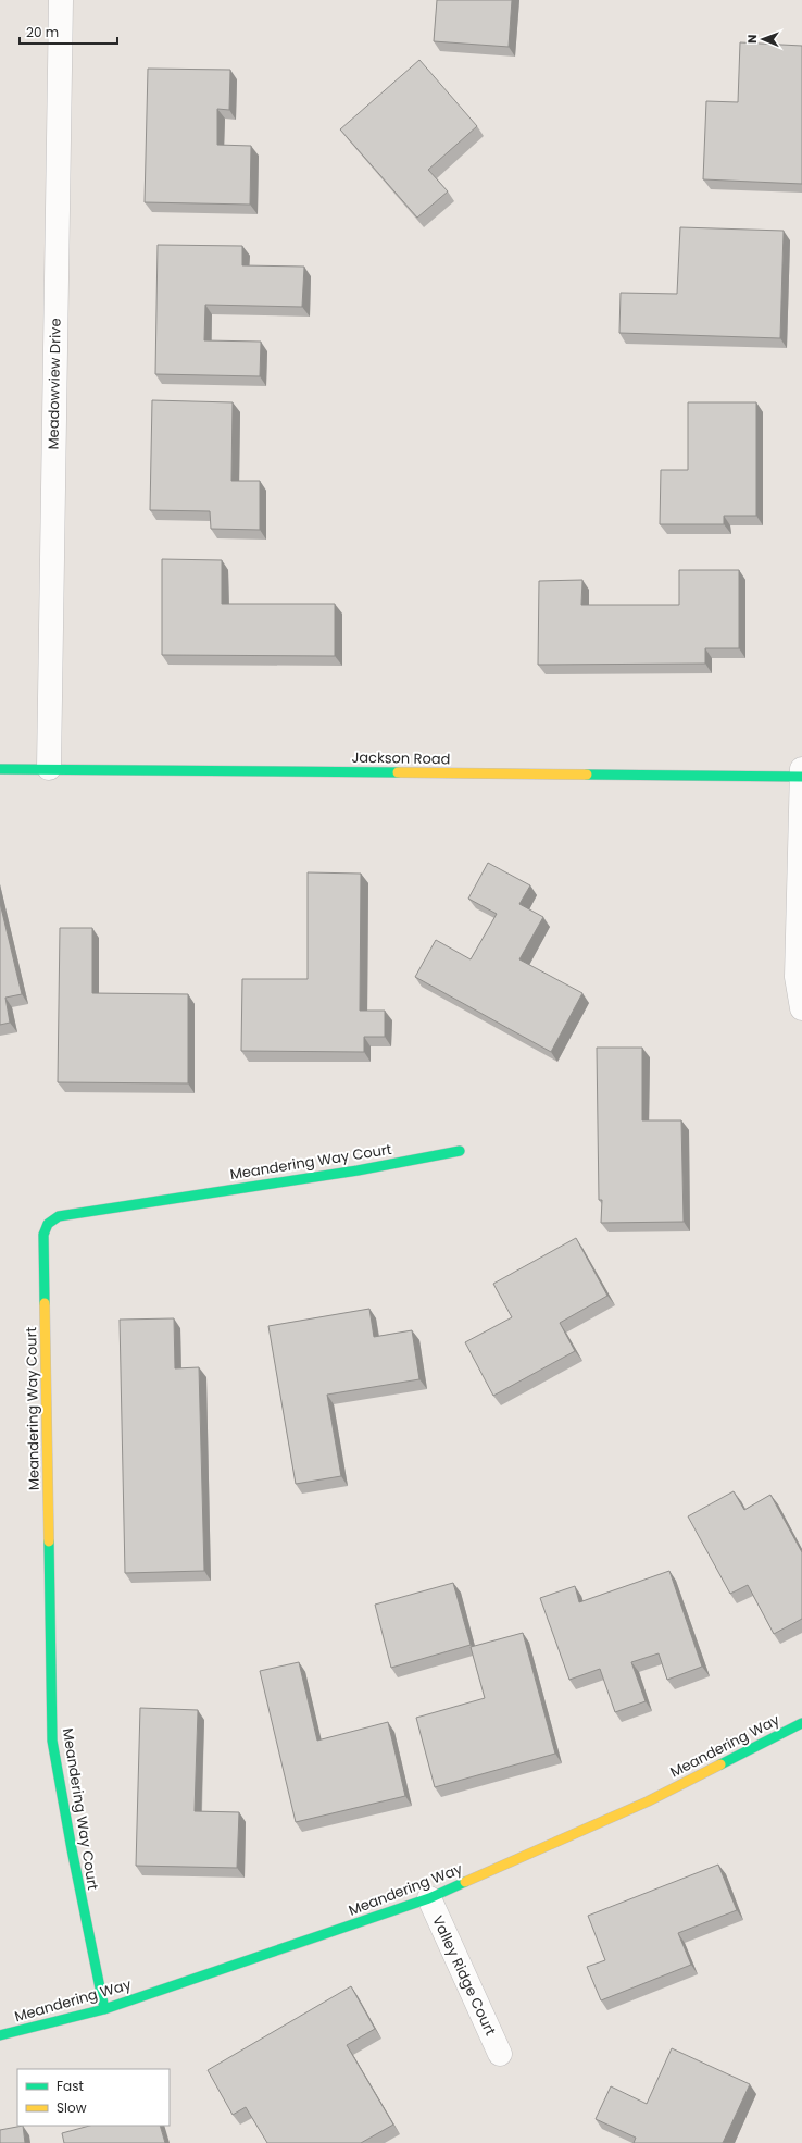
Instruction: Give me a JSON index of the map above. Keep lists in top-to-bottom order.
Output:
{
  "streets": {
    "street": [
      "Meadowview Drive",
      "Jackson Road",
      "Meandering Way Court",
      "Meandering Way",
      "Valley Ridge Court"
    ]
  },
  "crossings": [
    ["Meadowview Drive", "Jackson Road"],
    ["Meandering Way Court", "Meandering Way"],
    ["Meandering Way", "Valley Ridge Court"]
  ],
  "legend": ["Fast", "Slow"],
  "scale_bar": "20 m",
  "north": "left"
}
